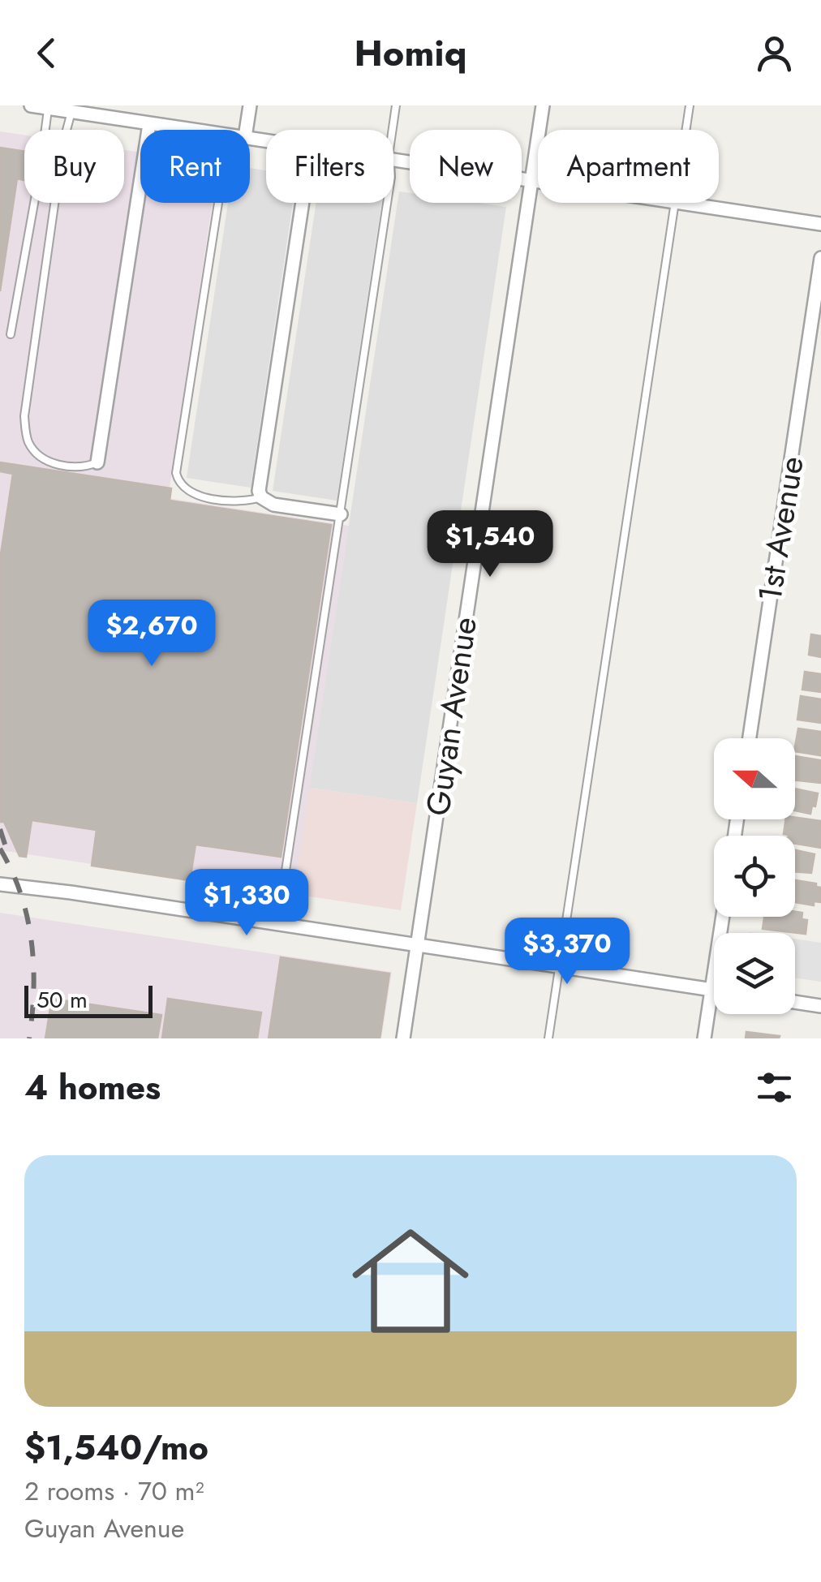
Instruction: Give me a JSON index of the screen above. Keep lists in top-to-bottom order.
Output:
{
  "streets": {
    "street": ["1st Avenue", "Guyan Avenue"]
  },
  "scale_bar": "50 m",
  "north": "left",
  "page": {
    "header": "Homiq",
    "chip": [
      "Buy",
      "Rent",
      "Filters",
      "New",
      "Apartment"
    ],
    "price": [
      "$1,540",
      "$2,670",
      "$1,330",
      "$3,370"
    ],
    "scale": "50 m",
    "heading": "4 homes",
    "list": [
      {
        "name": "$1,540/mo",
        "note": "2 rooms · 70 m² · Guyan Avenue"
      }
    ]
  }
}
